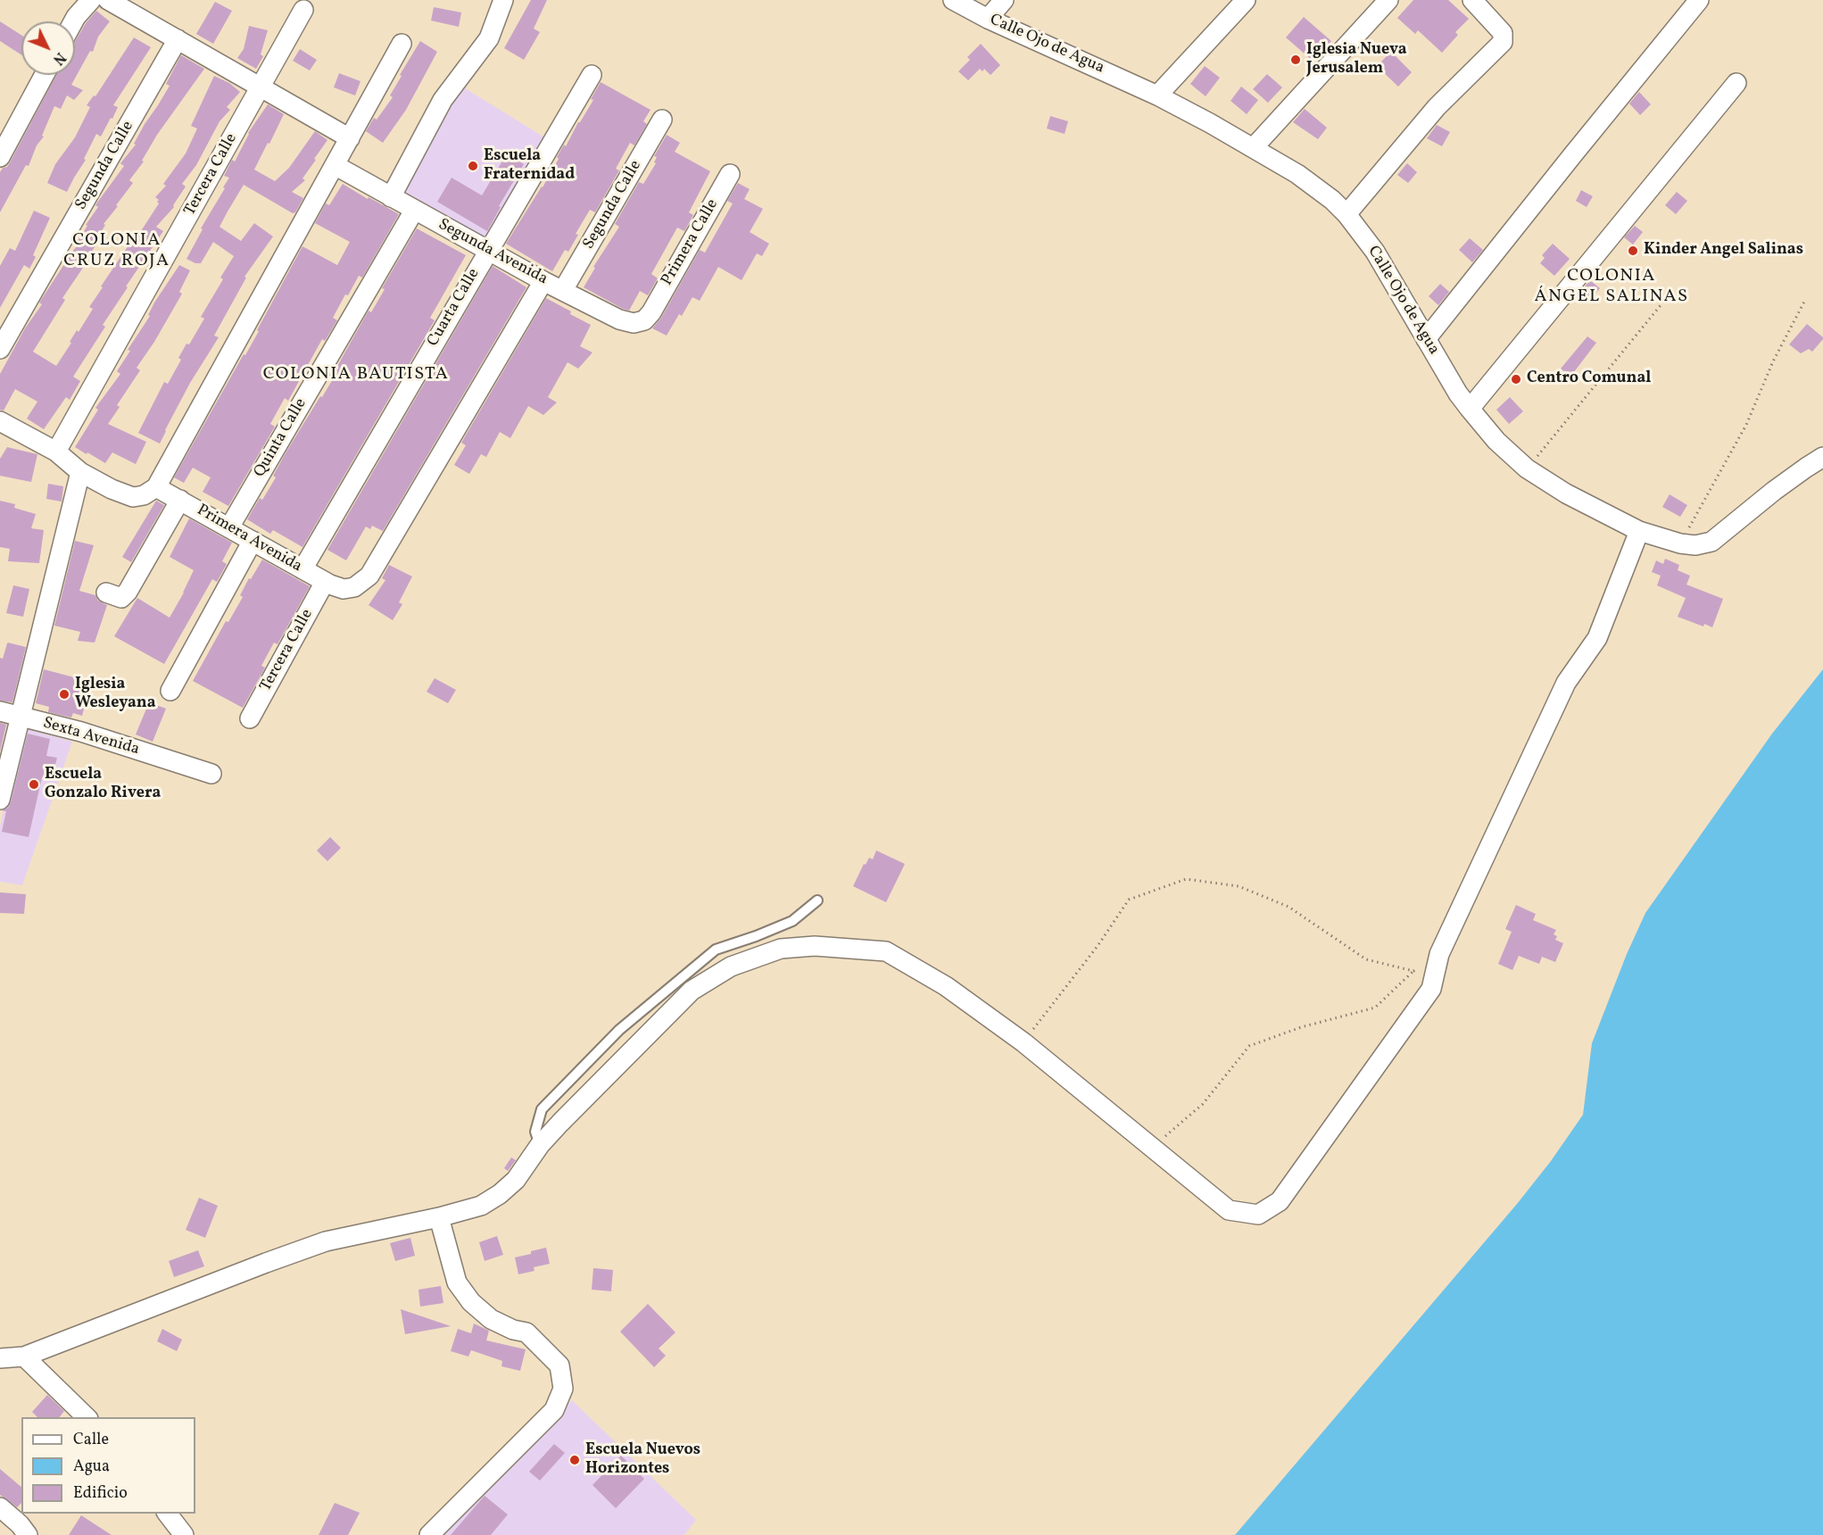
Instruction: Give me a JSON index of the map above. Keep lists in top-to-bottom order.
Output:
{
  "streets": {
    "street": [
      "Calle Ojo de Agua",
      "Segunda Calle",
      "Tercera Calle",
      "Primera Calle",
      "Segunda Avenida",
      "Cuarta Calle",
      "Quinta Calle",
      "Primera Avenida",
      "Sexta Avenida"
    ]
  },
  "crossings": [
    ["Segunda Calle", "Segunda Avenida"],
    ["Tercera Calle", "Primera Avenida"],
    ["Primera Calle", "Segunda Avenida"],
    ["Segunda Avenida", "Cuarta Calle"],
    ["Segunda Avenida", "Quinta Calle"],
    ["Segunda Avenida", "Primera Avenida"],
    ["Cuarta Calle", "Primera Avenida"],
    ["Quinta Calle", "Primera Avenida"]
  ],
  "districts": ["COLONIA CRUZ ROJA", "COLONIA ÁNGEL SALINAS", "COLONIA BAUTISTA"],
  "places": [
    "Iglesia Nueva Jerusalem",
    "Escuela Fraternidad",
    "Kinder Angel Salinas",
    "Centro Comunal",
    "Iglesia Wesleyana",
    "Escuela Gonzalo Rivera",
    "Escuela Nuevos Horizontes"
  ],
  "legend": ["Calle", "Agua", "Edificio"],
  "north": "bottom right"
}
